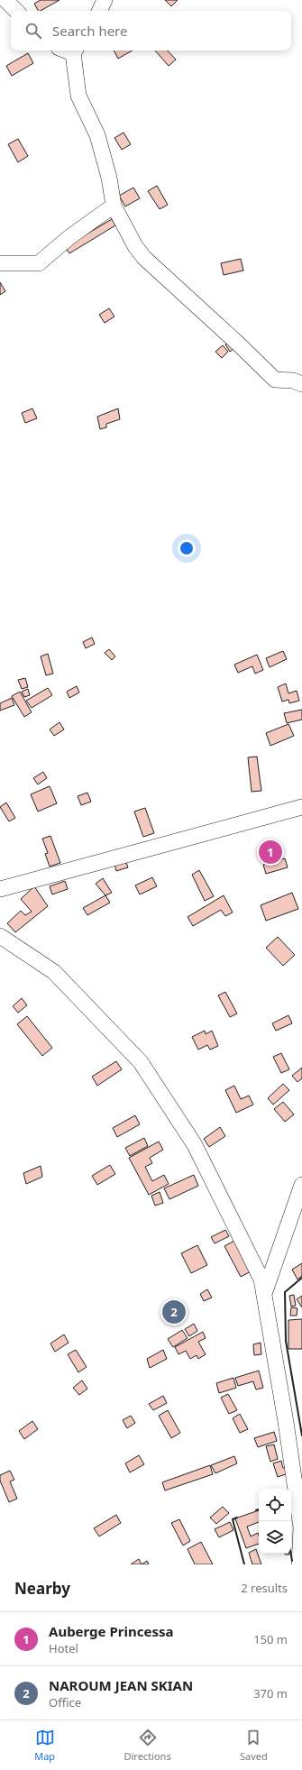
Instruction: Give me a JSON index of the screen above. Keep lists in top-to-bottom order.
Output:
{
  "page": {
    "search": "Search here",
    "pins": ["1", "2"],
    "heading": ["Nearby", "2 results"],
    "list": [
      {
        "mark": "1",
        "name": "Auberge Princessa",
        "note": "Hotel",
        "value": "150 m"
      },
      {
        "mark": "2",
        "name": "NAROUM JEAN SKIAN",
        "note": "Office",
        "value": "370 m"
      }
    ],
    "nav": ["Map", "Directions", "Saved"]
  }
}
